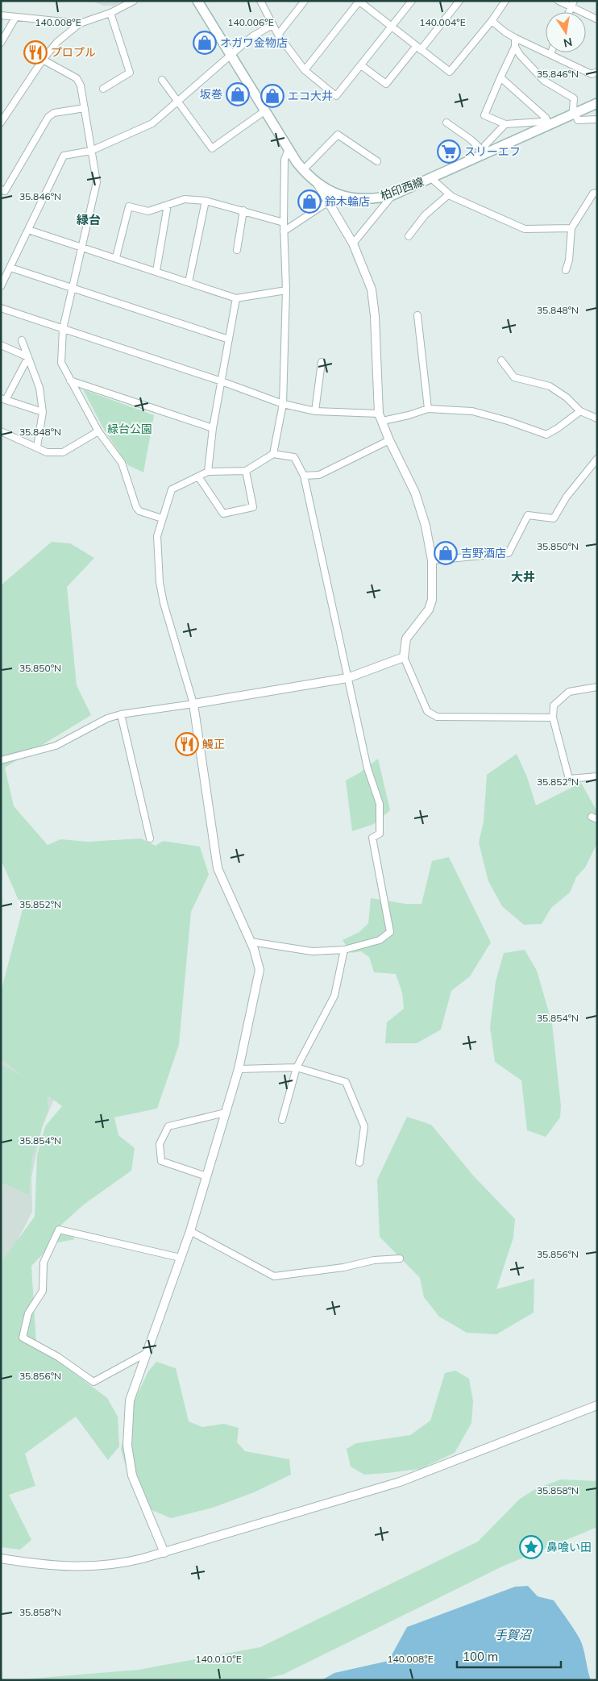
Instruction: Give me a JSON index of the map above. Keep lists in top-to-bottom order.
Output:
{
  "streets": {
    "main road": ["柏印西線"]
  },
  "districts": ["緑台", "大井"],
  "water": ["手賀沼"],
  "parks": ["緑台公園"],
  "places": {
    "shop": [
      "オガワ金物店",
      "坂巻",
      "エコ大井",
      "鈴木輪店",
      "吉野酒店"
    ],
    "restaurant": ["プロプル", "鰻正"],
    "supermarket": ["スリーエフ"],
    "place": ["鼻喰い田"]
  },
  "scale_bar": "100 m",
  "north": "bottom",
  "coordinates": [
    "140.008°E",
    "140.006°E",
    "140.004°E",
    "35.846°N",
    "35.848°N",
    "35.850°N",
    "35.852°N",
    "35.854°N",
    "35.856°N",
    "35.858°N",
    "140.010°E"
  ]
}
